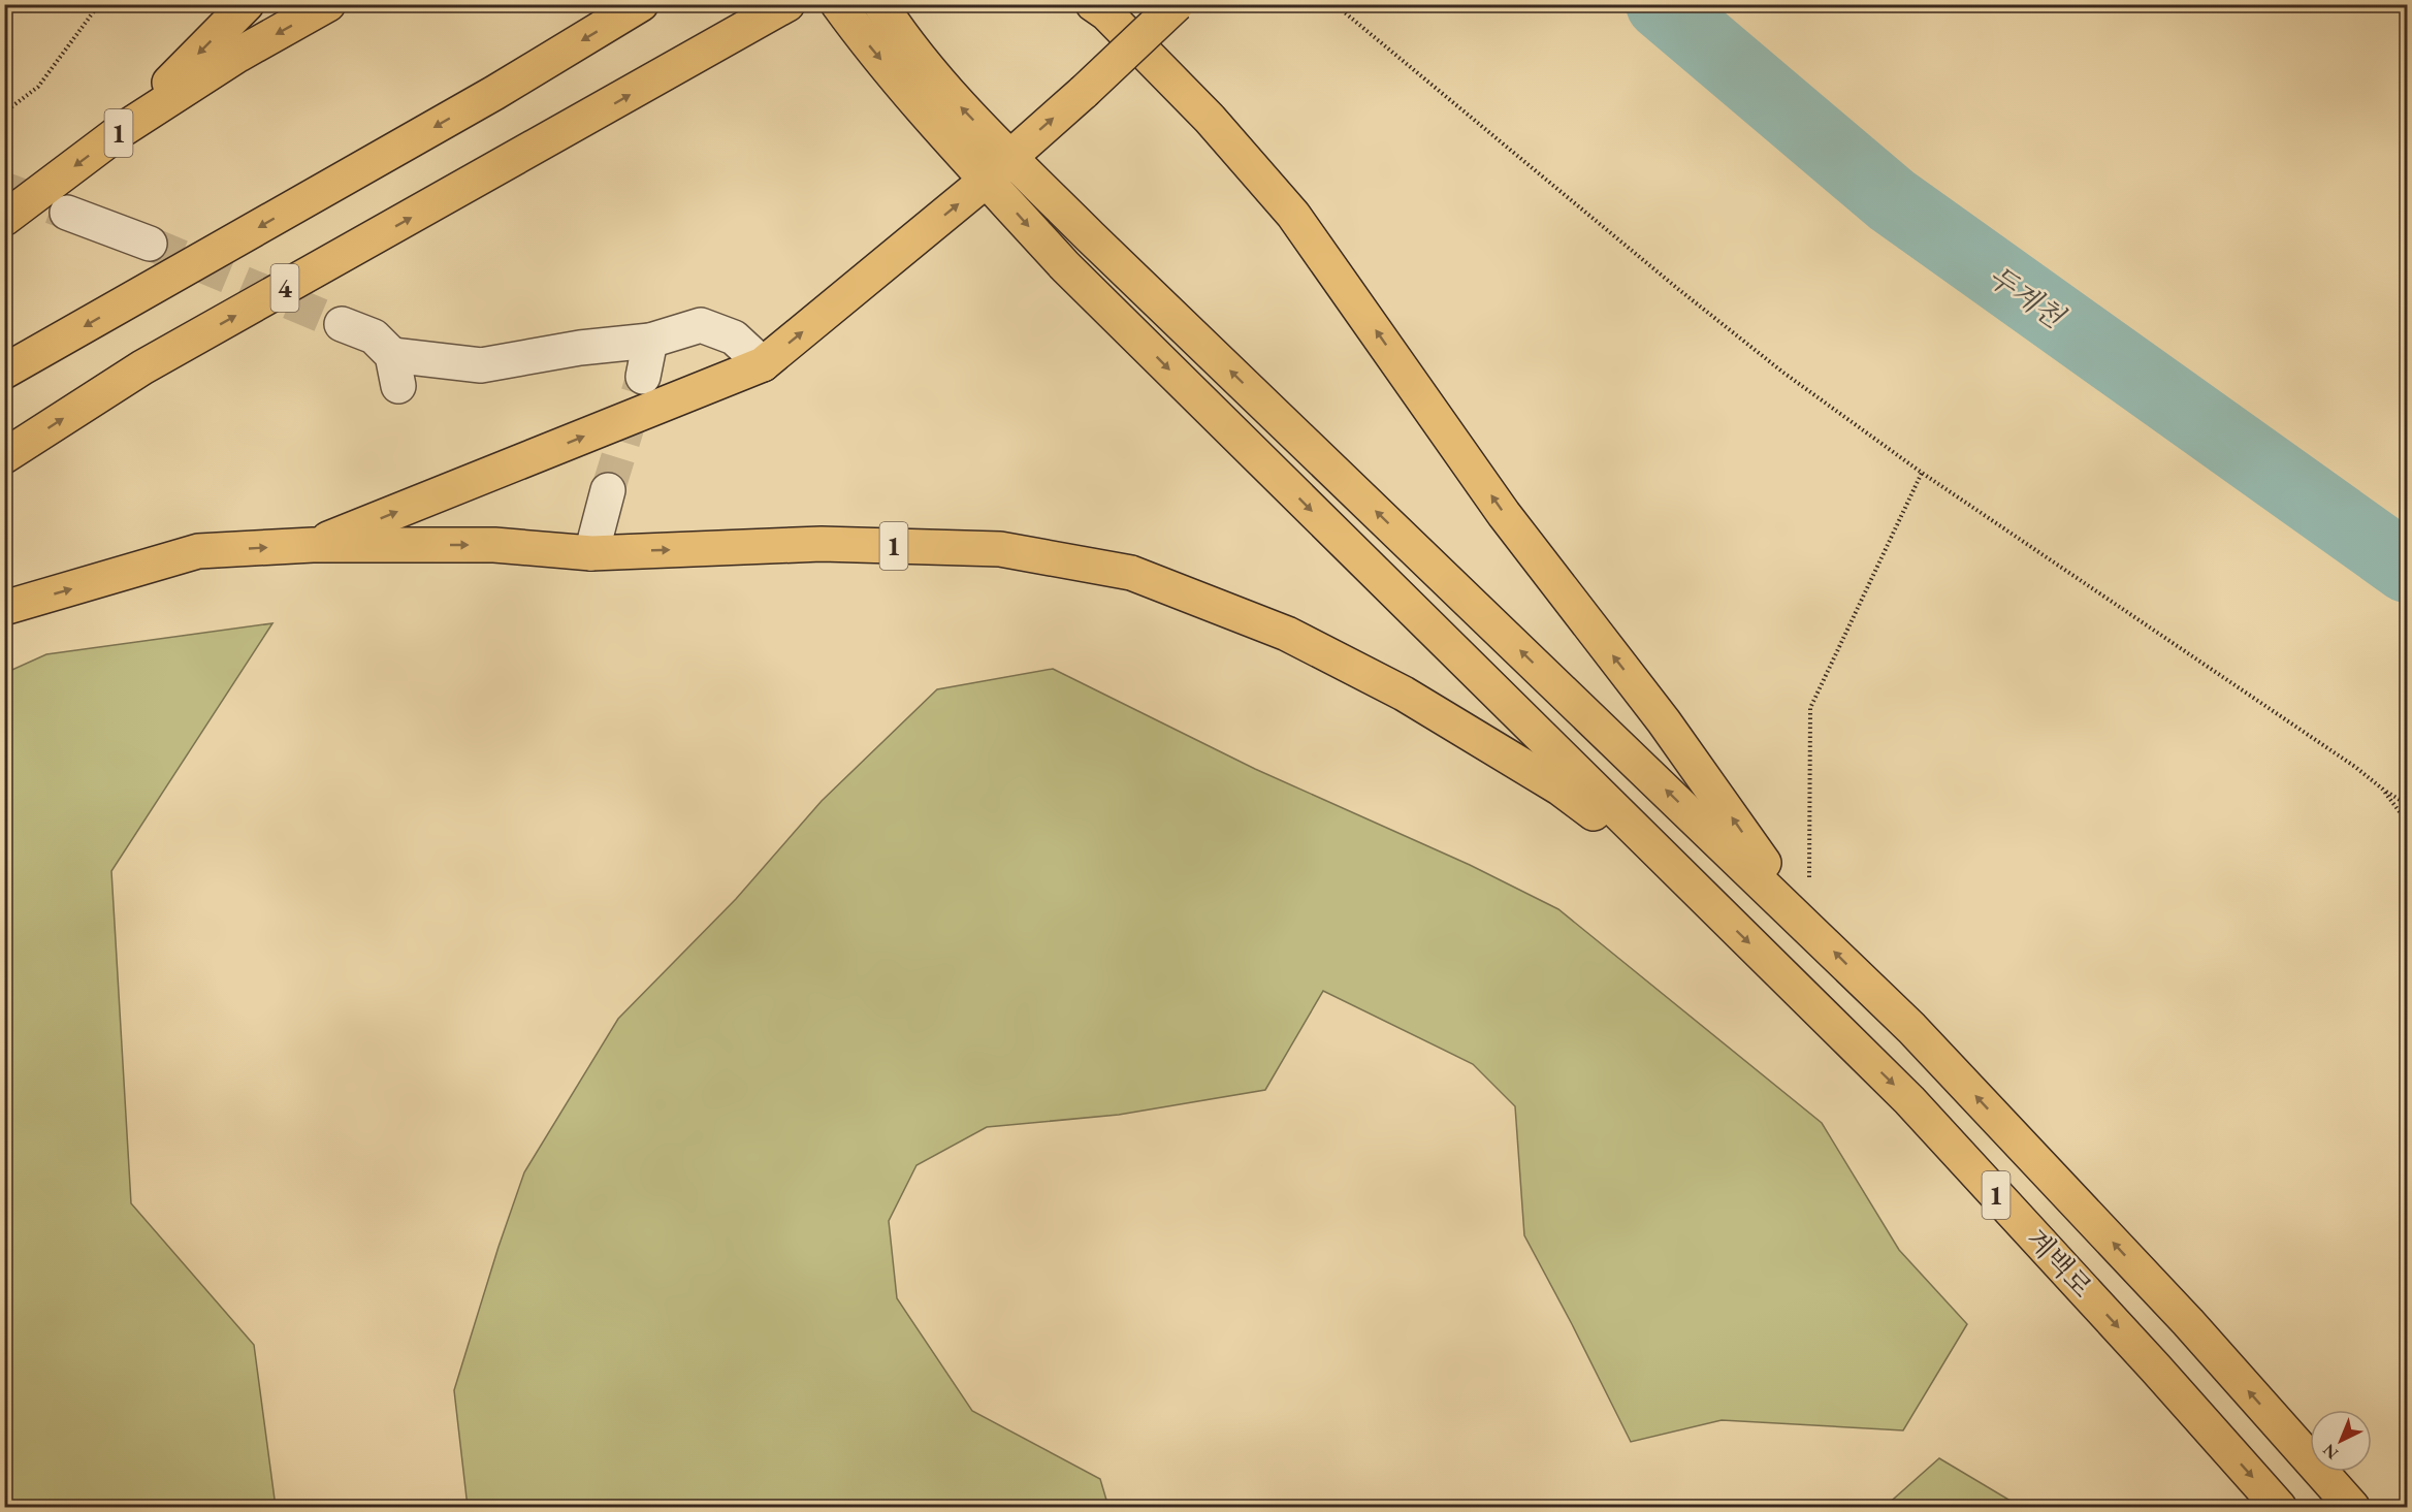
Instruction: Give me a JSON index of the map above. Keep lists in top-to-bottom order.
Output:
{
  "streets": {
    "main road": ["1", "4", "계백로"]
  },
  "crossings": [
    ["1", "계백로"]
  ],
  "water": ["두계천"],
  "north": "bottom left"
}
